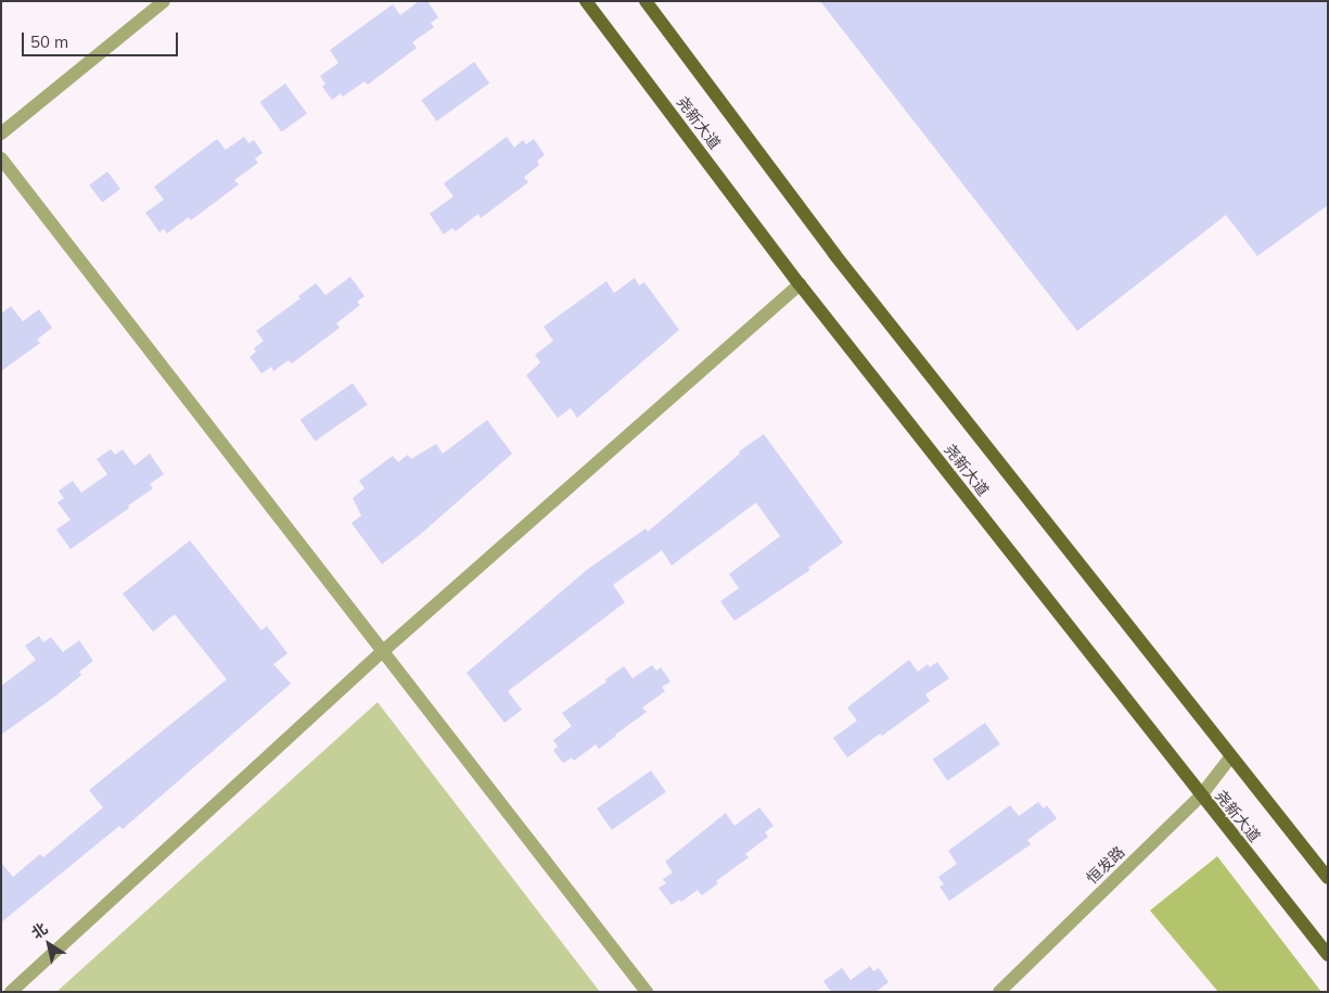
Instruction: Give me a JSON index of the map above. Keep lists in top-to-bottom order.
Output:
{
  "streets": {
    "main road": ["尧新大道"],
    "street": ["恒发路"]
  },
  "crossings": [
    ["尧新大道", "恒发路"]
  ],
  "scale_bar": "50 m",
  "north": "top left"
}
